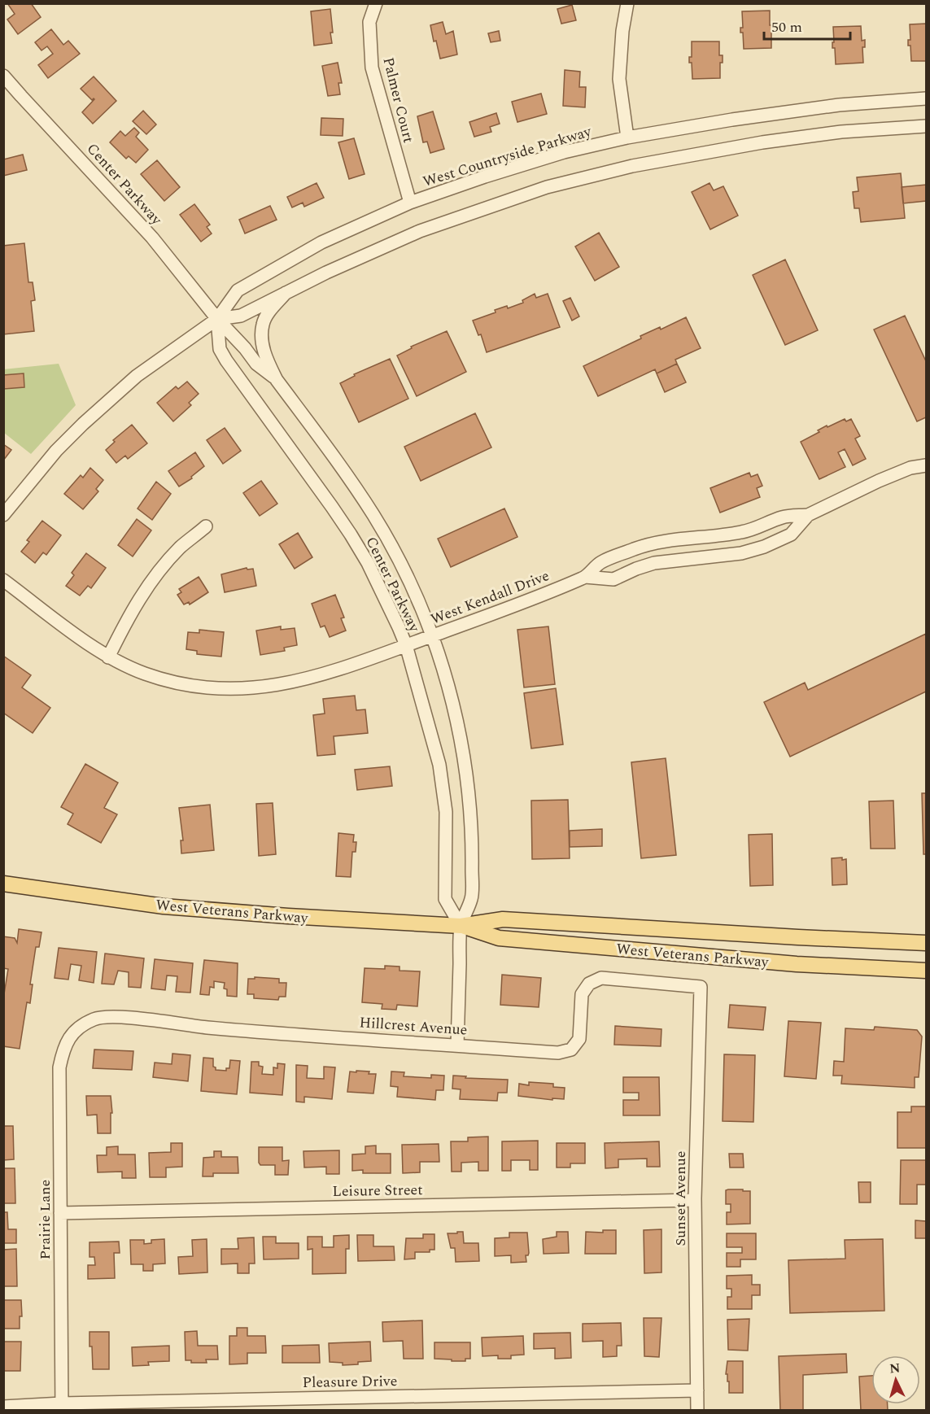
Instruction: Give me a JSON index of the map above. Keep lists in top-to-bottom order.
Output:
{
  "streets": {
    "main road": ["West Veterans Parkway"],
    "street": [
      "Palmer Court",
      "West Countryside Parkway",
      "Center Parkway",
      "West Kendall Drive",
      "Hillcrest Avenue",
      "Leisure Street",
      "Sunset Avenue",
      "Prairie Lane",
      "Pleasure Drive"
    ]
  },
  "crossings": [
    ["Palmer Court", "West Countryside Parkway"],
    ["West Countryside Parkway", "Center Parkway"],
    ["Center Parkway", "West Kendall Drive"],
    ["Center Parkway", "West Veterans Parkway"],
    ["Center Parkway", "Hillcrest Avenue"],
    ["Hillcrest Avenue", "Sunset Avenue"],
    ["Hillcrest Avenue", "Prairie Lane"],
    ["Leisure Street", "Sunset Avenue"],
    ["Leisure Street", "Prairie Lane"],
    ["Sunset Avenue", "Pleasure Drive"],
    ["Prairie Lane", "Pleasure Drive"]
  ],
  "scale_bar": "50 m",
  "north": "top"
}
